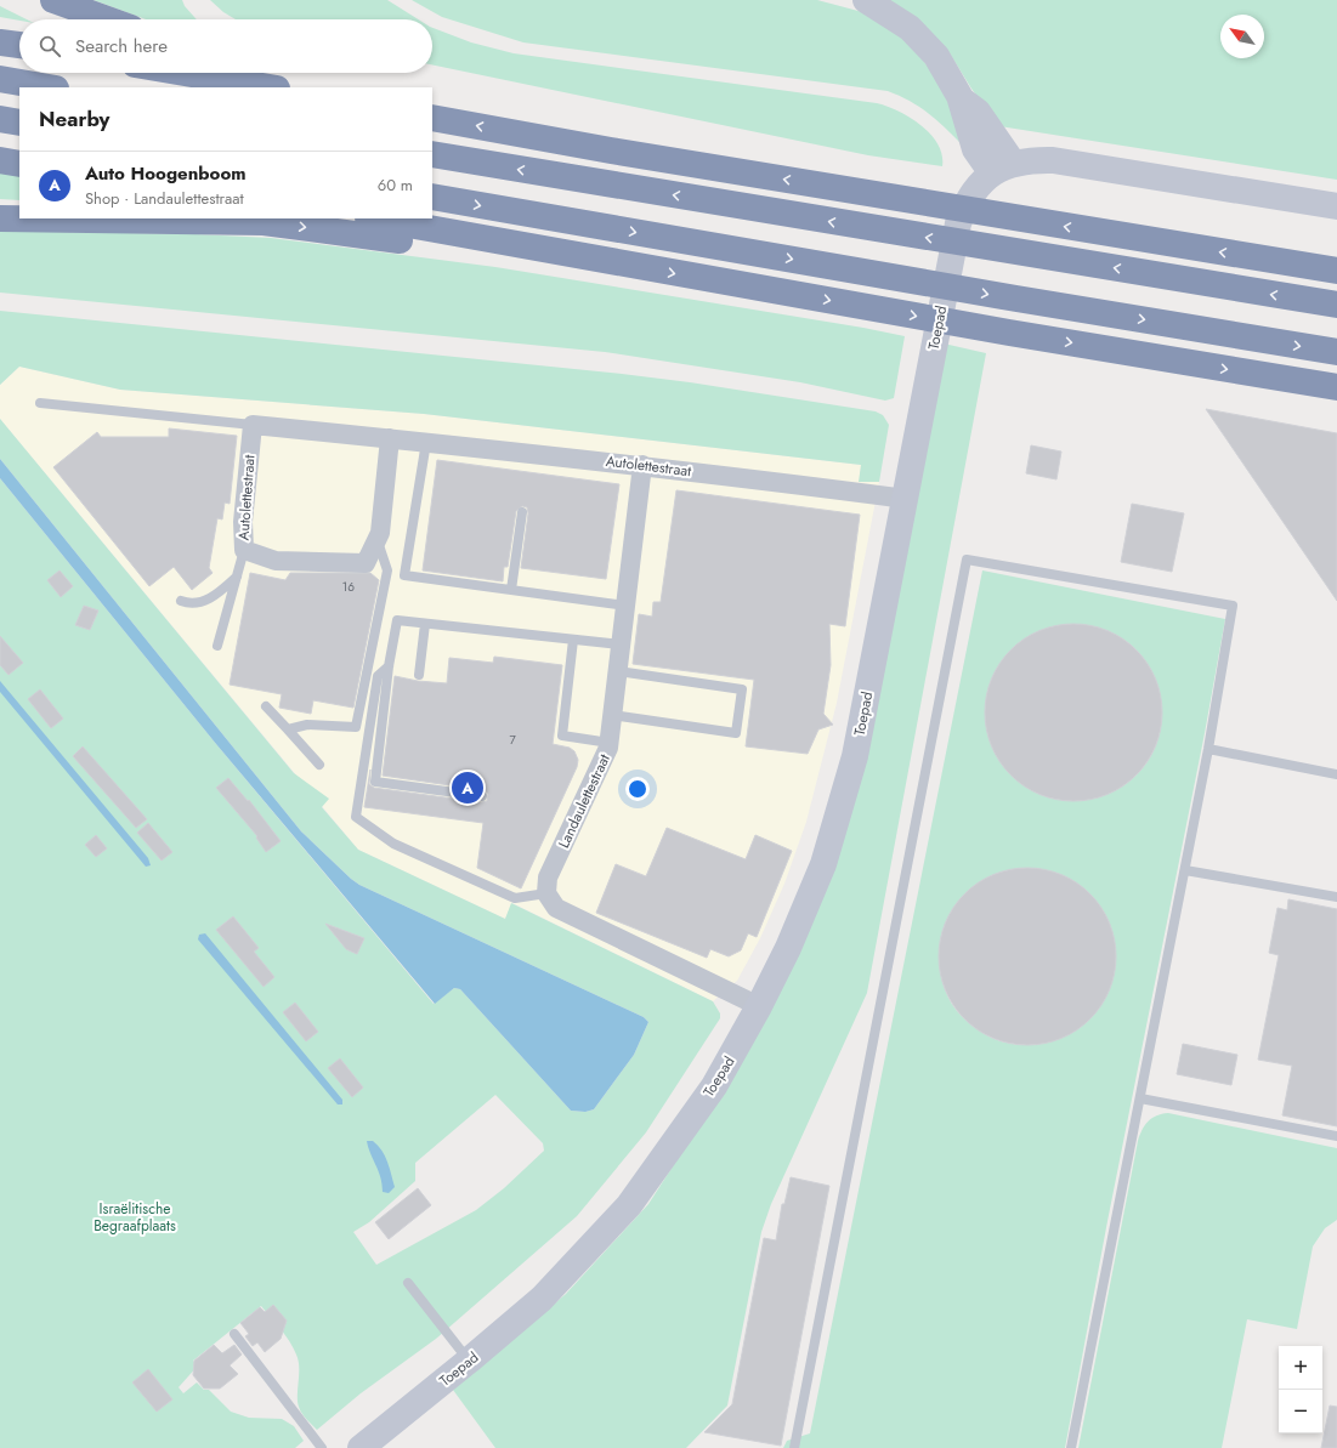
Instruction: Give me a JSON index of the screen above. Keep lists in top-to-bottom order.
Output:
{
  "streets": {
    "street": ["Toepad", "Autolettestraat", "Landaulettestraat"]
  },
  "crossings": [
    ["Toepad", "Autolettestraat"],
    ["Autolettestraat", "Landaulettestraat"]
  ],
  "parks": ["Israëlitische Begraafplaats"],
  "house_numbers": ["16", "7"],
  "north": "top left",
  "page": {
    "search": "Search here",
    "heading": "Nearby",
    "list": [
      {
        "mark": "A",
        "name": "Auto Hoogenboom",
        "note": "Shop · Landaulettestraat",
        "value": "60 m"
      }
    ],
    "pins": "A",
    "map_buttons": ["+", "−"]
  }
}
